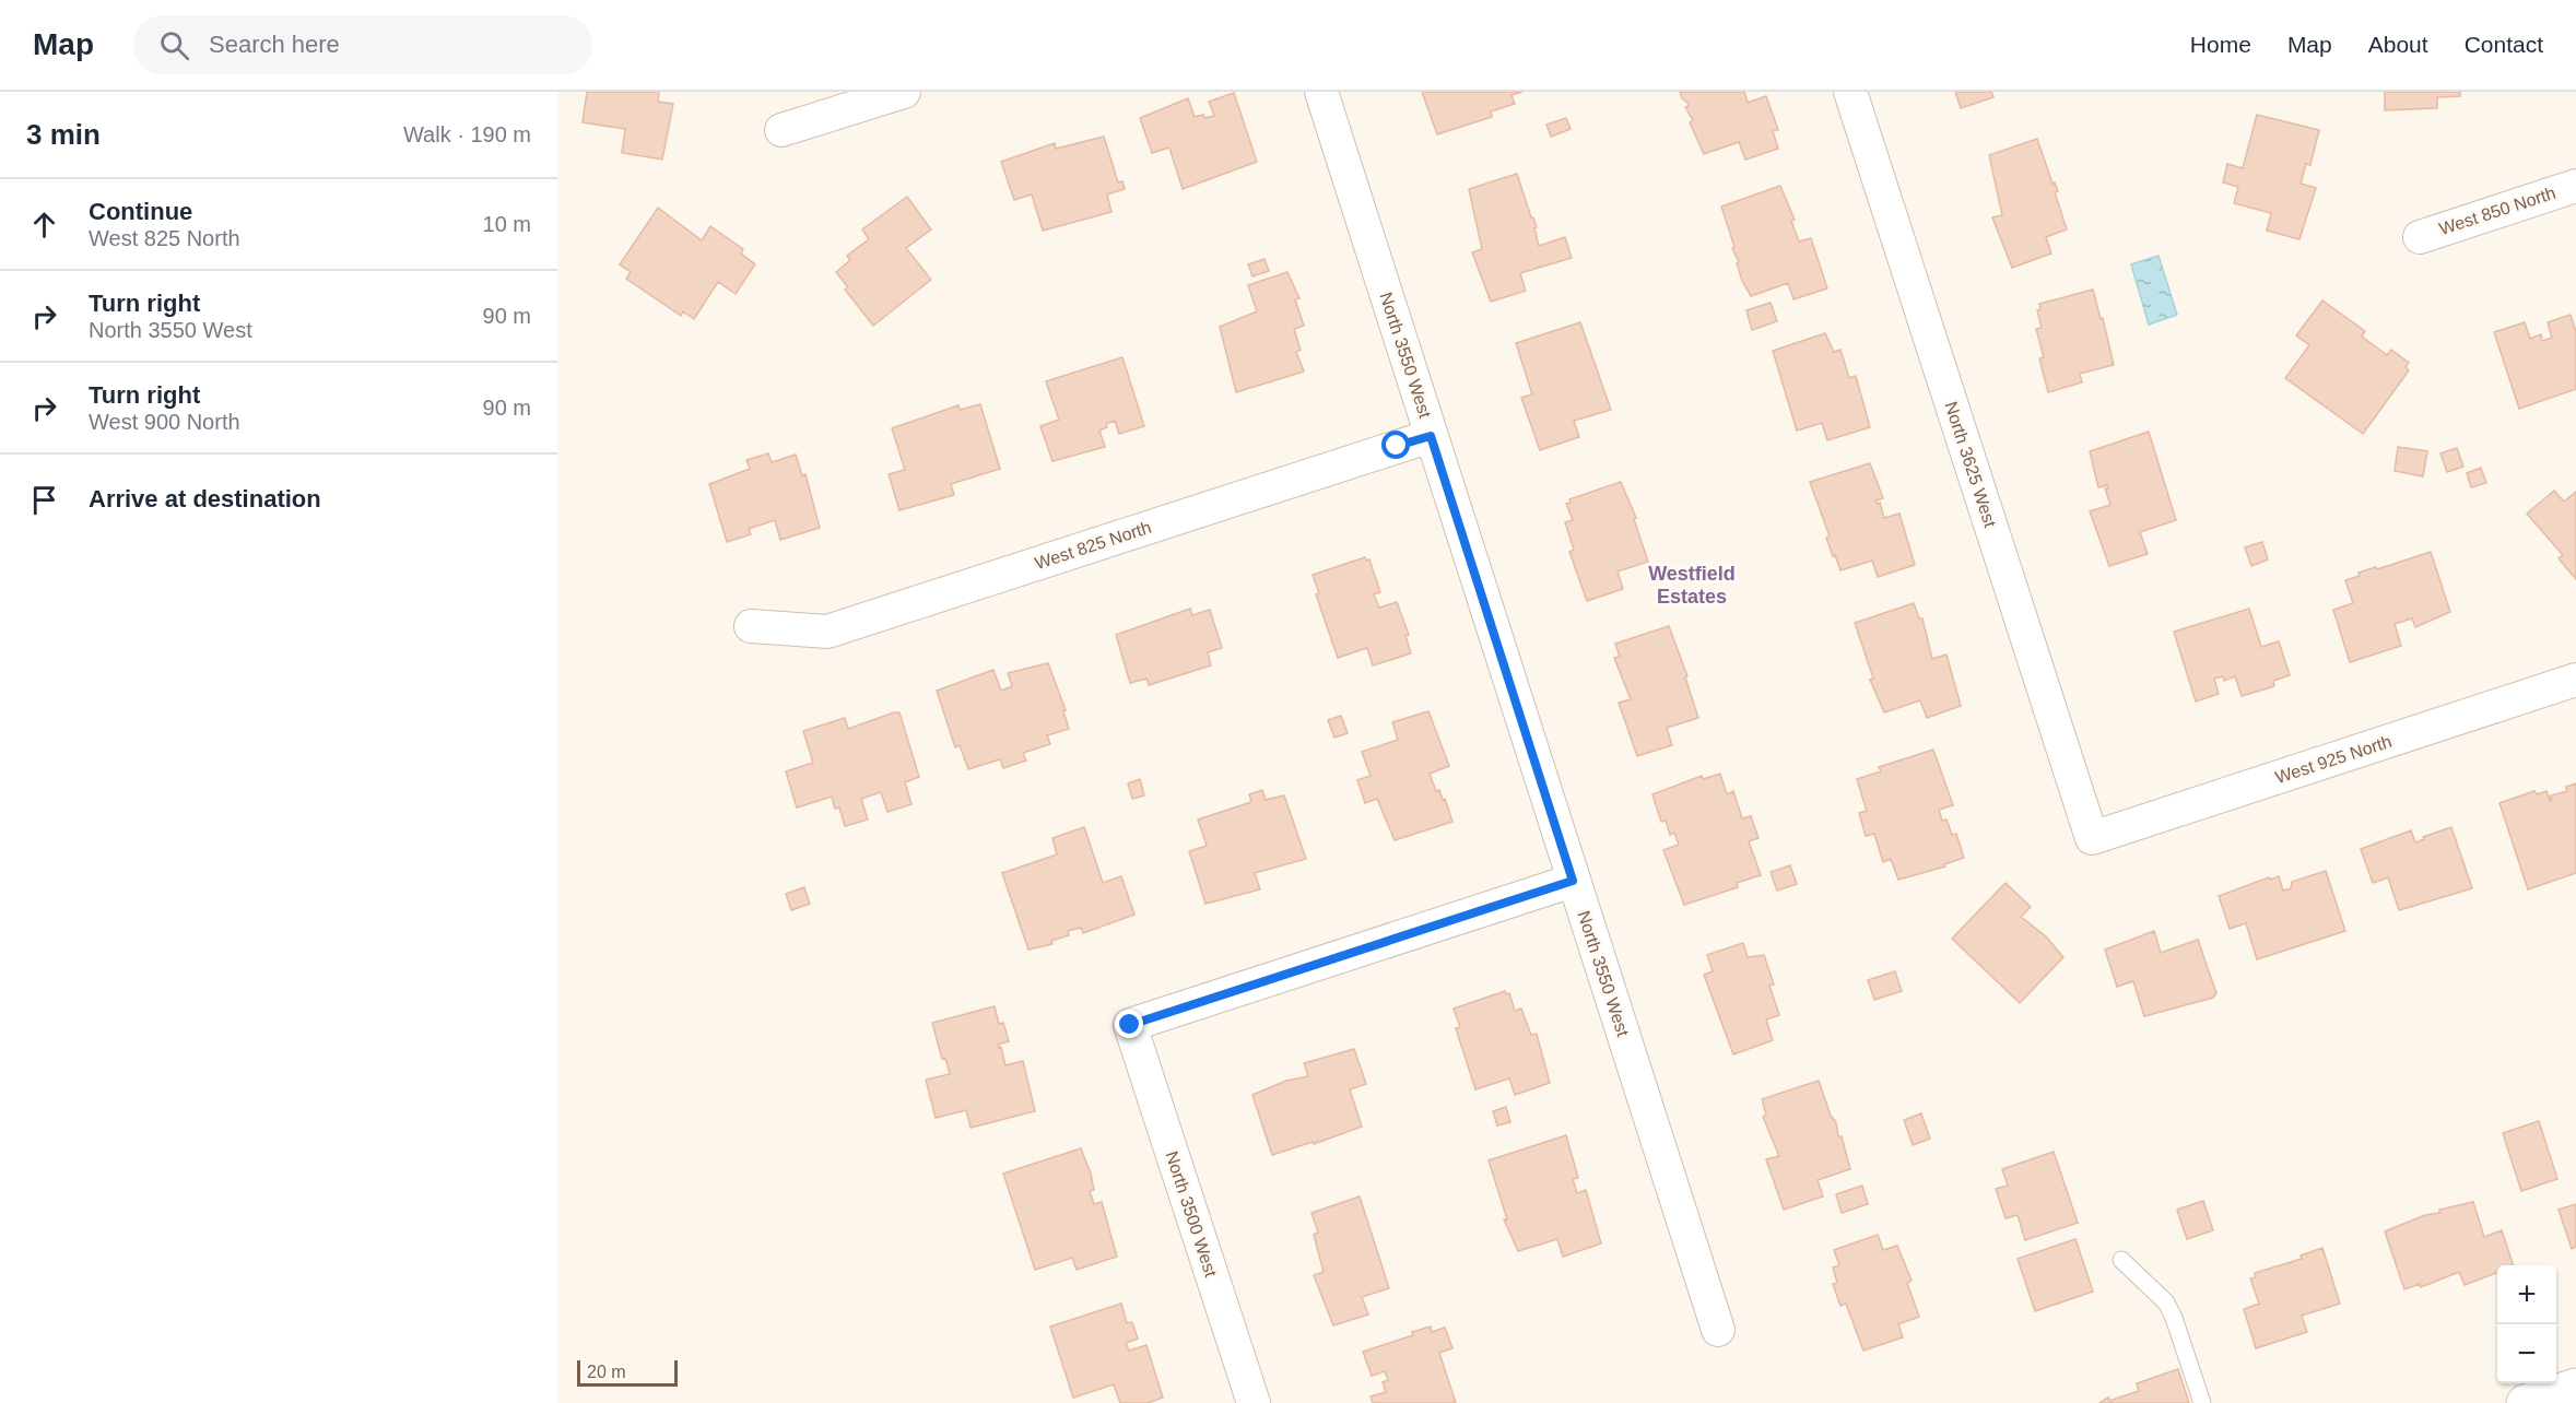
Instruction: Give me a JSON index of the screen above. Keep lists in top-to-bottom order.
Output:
{
  "streets": {
    "street": [
      "West 850 North",
      "North 3550 West",
      "North 3625 West",
      "West 825 North",
      "West 925 North",
      "North 3500 West"
    ]
  },
  "crossings": [
    ["North 3550 West", "West 825 North"],
    ["North 3550 West", "North 3500 West"],
    ["North 3625 West", "West 925 North"]
  ],
  "districts": ["Westfield Estates"],
  "scale_bar": "20 m",
  "page": {
    "header": "Map",
    "search": "Search here",
    "nav": [
      "Home",
      "Map",
      "About",
      "Contact"
    ],
    "heading": ["3 min", "Walk · 190 m"],
    "list": [
      ["Continue", "West 825 North", "10 m"],
      ["Turn right", "North 3550 West", "90 m"],
      ["Turn right", "West 900 North", "90 m"],
      "Arrive at destination"
    ],
    "map_buttons": ["+", "−"],
    "scale": "20 m"
  }
}
